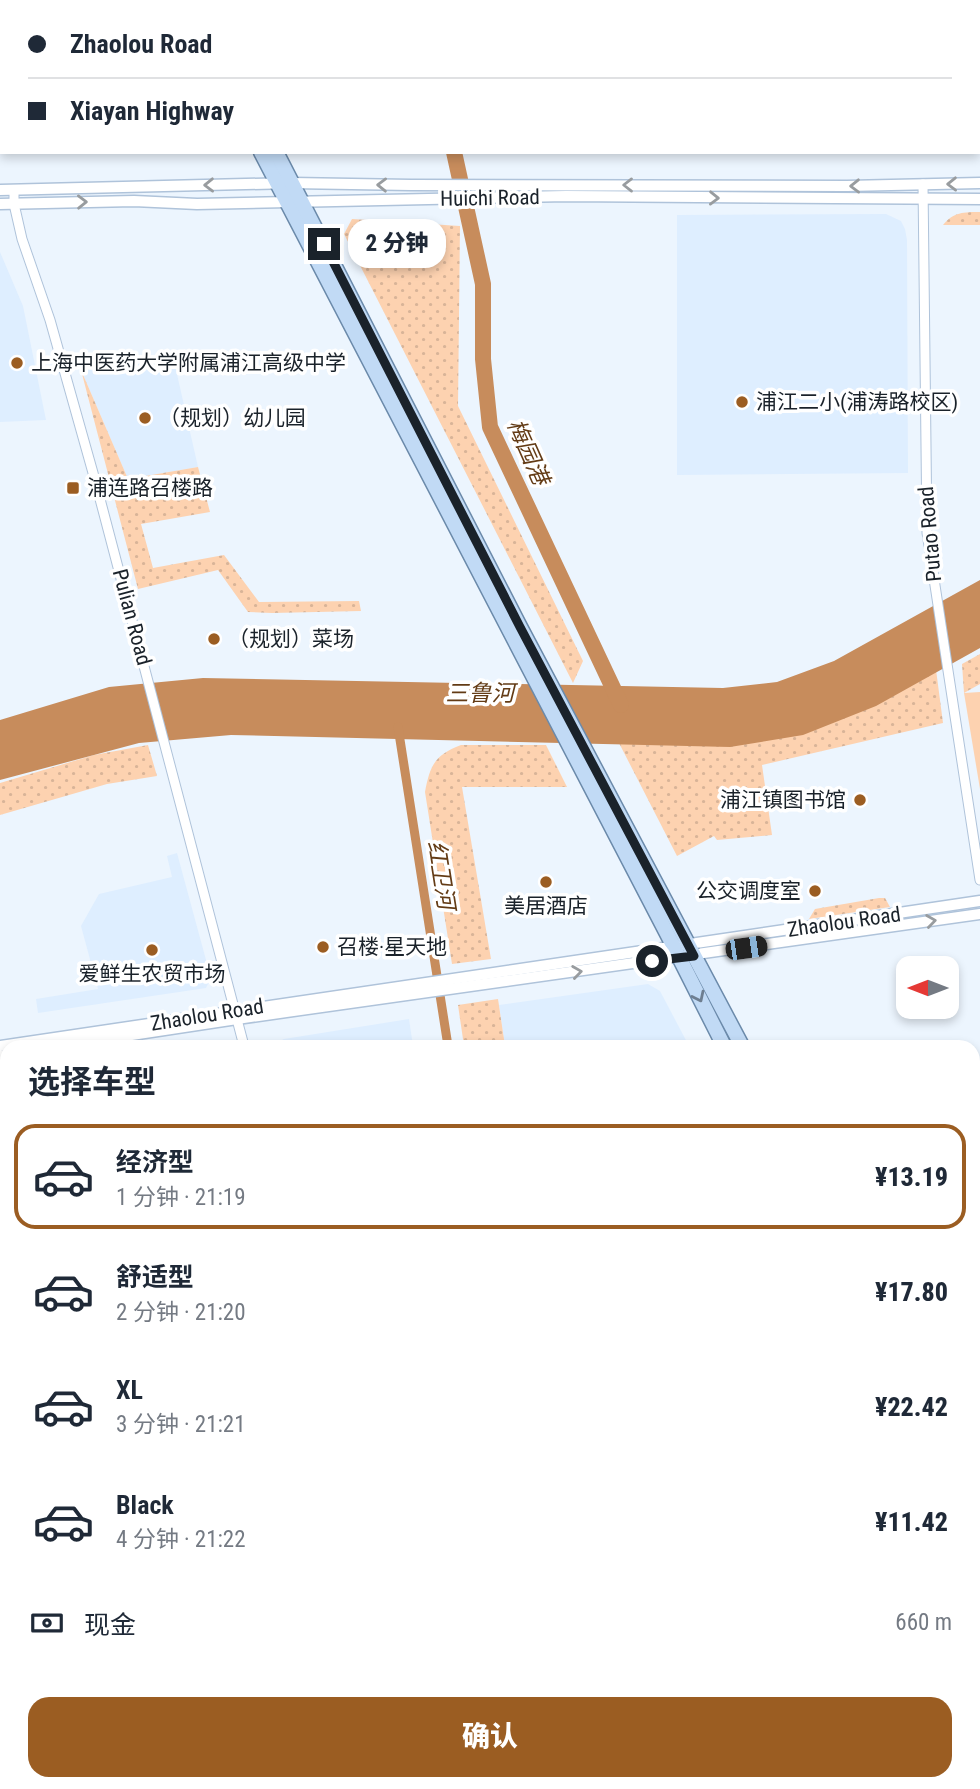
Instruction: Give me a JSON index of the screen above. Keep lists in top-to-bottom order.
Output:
{
  "streets": {
    "street": [
      "Huichi Road",
      "Putao Road",
      "Pulian Road",
      "Zhaolou Road"
    ]
  },
  "crossings": [
    ["Huichi Road", "Putao Road"],
    ["Huichi Road", "Pulian Road"],
    ["Pulian Road", "Zhaolou Road"]
  ],
  "water": ["梅园港", "三鲁河", "红卫河"],
  "places": {
    "other": [
      "上海中医药大学附属浦江高级中学",
      "浦江二小(浦涛路校区)",
      "（规划）幼儿园",
      "（规划）菜场",
      "浦江镇图书馆",
      "美居酒店",
      "公交调度室",
      "召楼·星天地",
      "爱鲜生农贸市场"
    ],
    "transit": ["浦连路召楼路"]
  },
  "north": "left",
  "page": {
    "banner": ["Zhaolou Road", "Xiayan Highway"],
    "bubble": "2 分钟",
    "heading": "选择车型",
    "list": [
      {
        "name": "经济型",
        "note": "1 分钟 · 21:19",
        "value": "¥13.19"
      },
      {
        "name": "舒适型",
        "note": "2 分钟 · 21:20",
        "value": "¥17.80"
      },
      {
        "name": "XL",
        "note": "3 分钟 · 21:21",
        "value": "¥22.42"
      },
      {
        "name": "Black",
        "note": "4 分钟 · 21:22",
        "value": "¥11.42"
      }
    ],
    "pay": ["现金", "660 m"],
    "buttons": "确认"
  }
}
